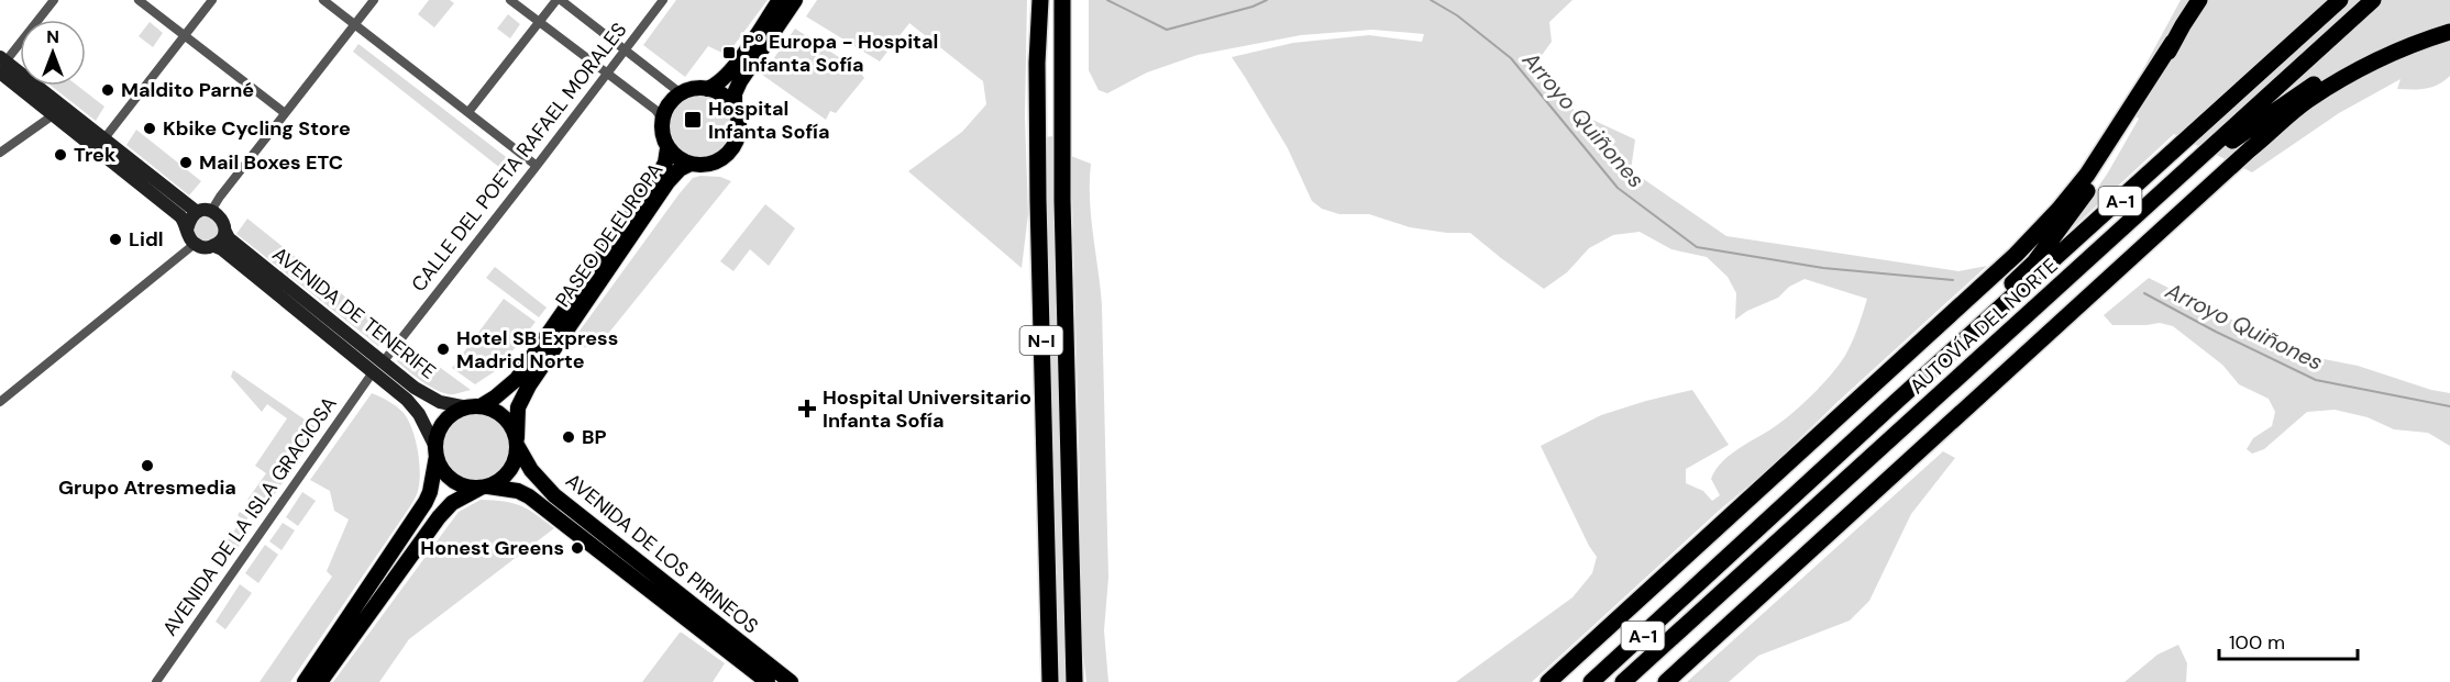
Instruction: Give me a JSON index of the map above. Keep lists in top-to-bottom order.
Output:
{
  "streets": {
    "highway": ["A-1", "AUTOVÍA DEL NORTE", "N-I"],
    "main road": ["PASEO DE EUROPA", "AVENIDA DE TENERIFE", "AVENIDA DE LOS PIRINEOS"],
    "street": ["CALLE DEL POETA RAFAEL MORALES", "AVENIDA DE LA ISLA GRACIOSA"]
  },
  "crossings": [
    ["CALLE DEL POETA RAFAEL MORALES", "AVENIDA DE TENERIFE"],
    ["PASEO DE EUROPA", "AVENIDA DE TENERIFE"],
    ["PASEO DE EUROPA", "AVENIDA DE LOS PIRINEOS"],
    ["AVENIDA DE TENERIFE", "AVENIDA DE LA ISLA GRACIOSA"],
    ["AVENIDA DE TENERIFE", "AVENIDA DE LOS PIRINEOS"]
  ],
  "water": ["Arroyo Quiñones"],
  "places": {
    "transit": ["Pº Europa - Hospital Infanta Sofía", "Hospital Infanta Sofía"],
    "other": [
      "Maldito Parné",
      "Kbike Cycling Store",
      "Trek",
      "Mail Boxes ETC",
      "Lidl",
      "Hotel SB Express Madrid Norte",
      "BP",
      "Grupo Atresmedia",
      "Honest Greens"
    ],
    "health": ["Hospital Universitario Infanta Sofía"]
  },
  "scale_bar": "100 m",
  "north": "top"
}
